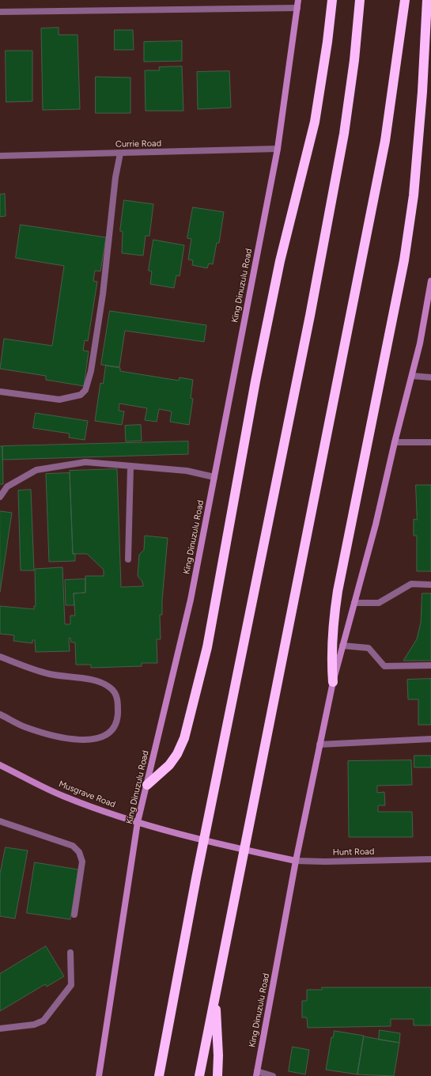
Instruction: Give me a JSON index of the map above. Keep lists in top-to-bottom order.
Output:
{
  "streets": {
    "main road": ["King Dinuzulu Road", "Musgrave Road", "Hunt Road"],
    "street": ["Currie Road"]
  },
  "crossings": [
    ["Currie Road", "King Dinuzulu Road"],
    ["King Dinuzulu Road", "Musgrave Road"],
    ["King Dinuzulu Road", "Hunt Road"],
    ["Musgrave Road", "Hunt Road"]
  ]
}
